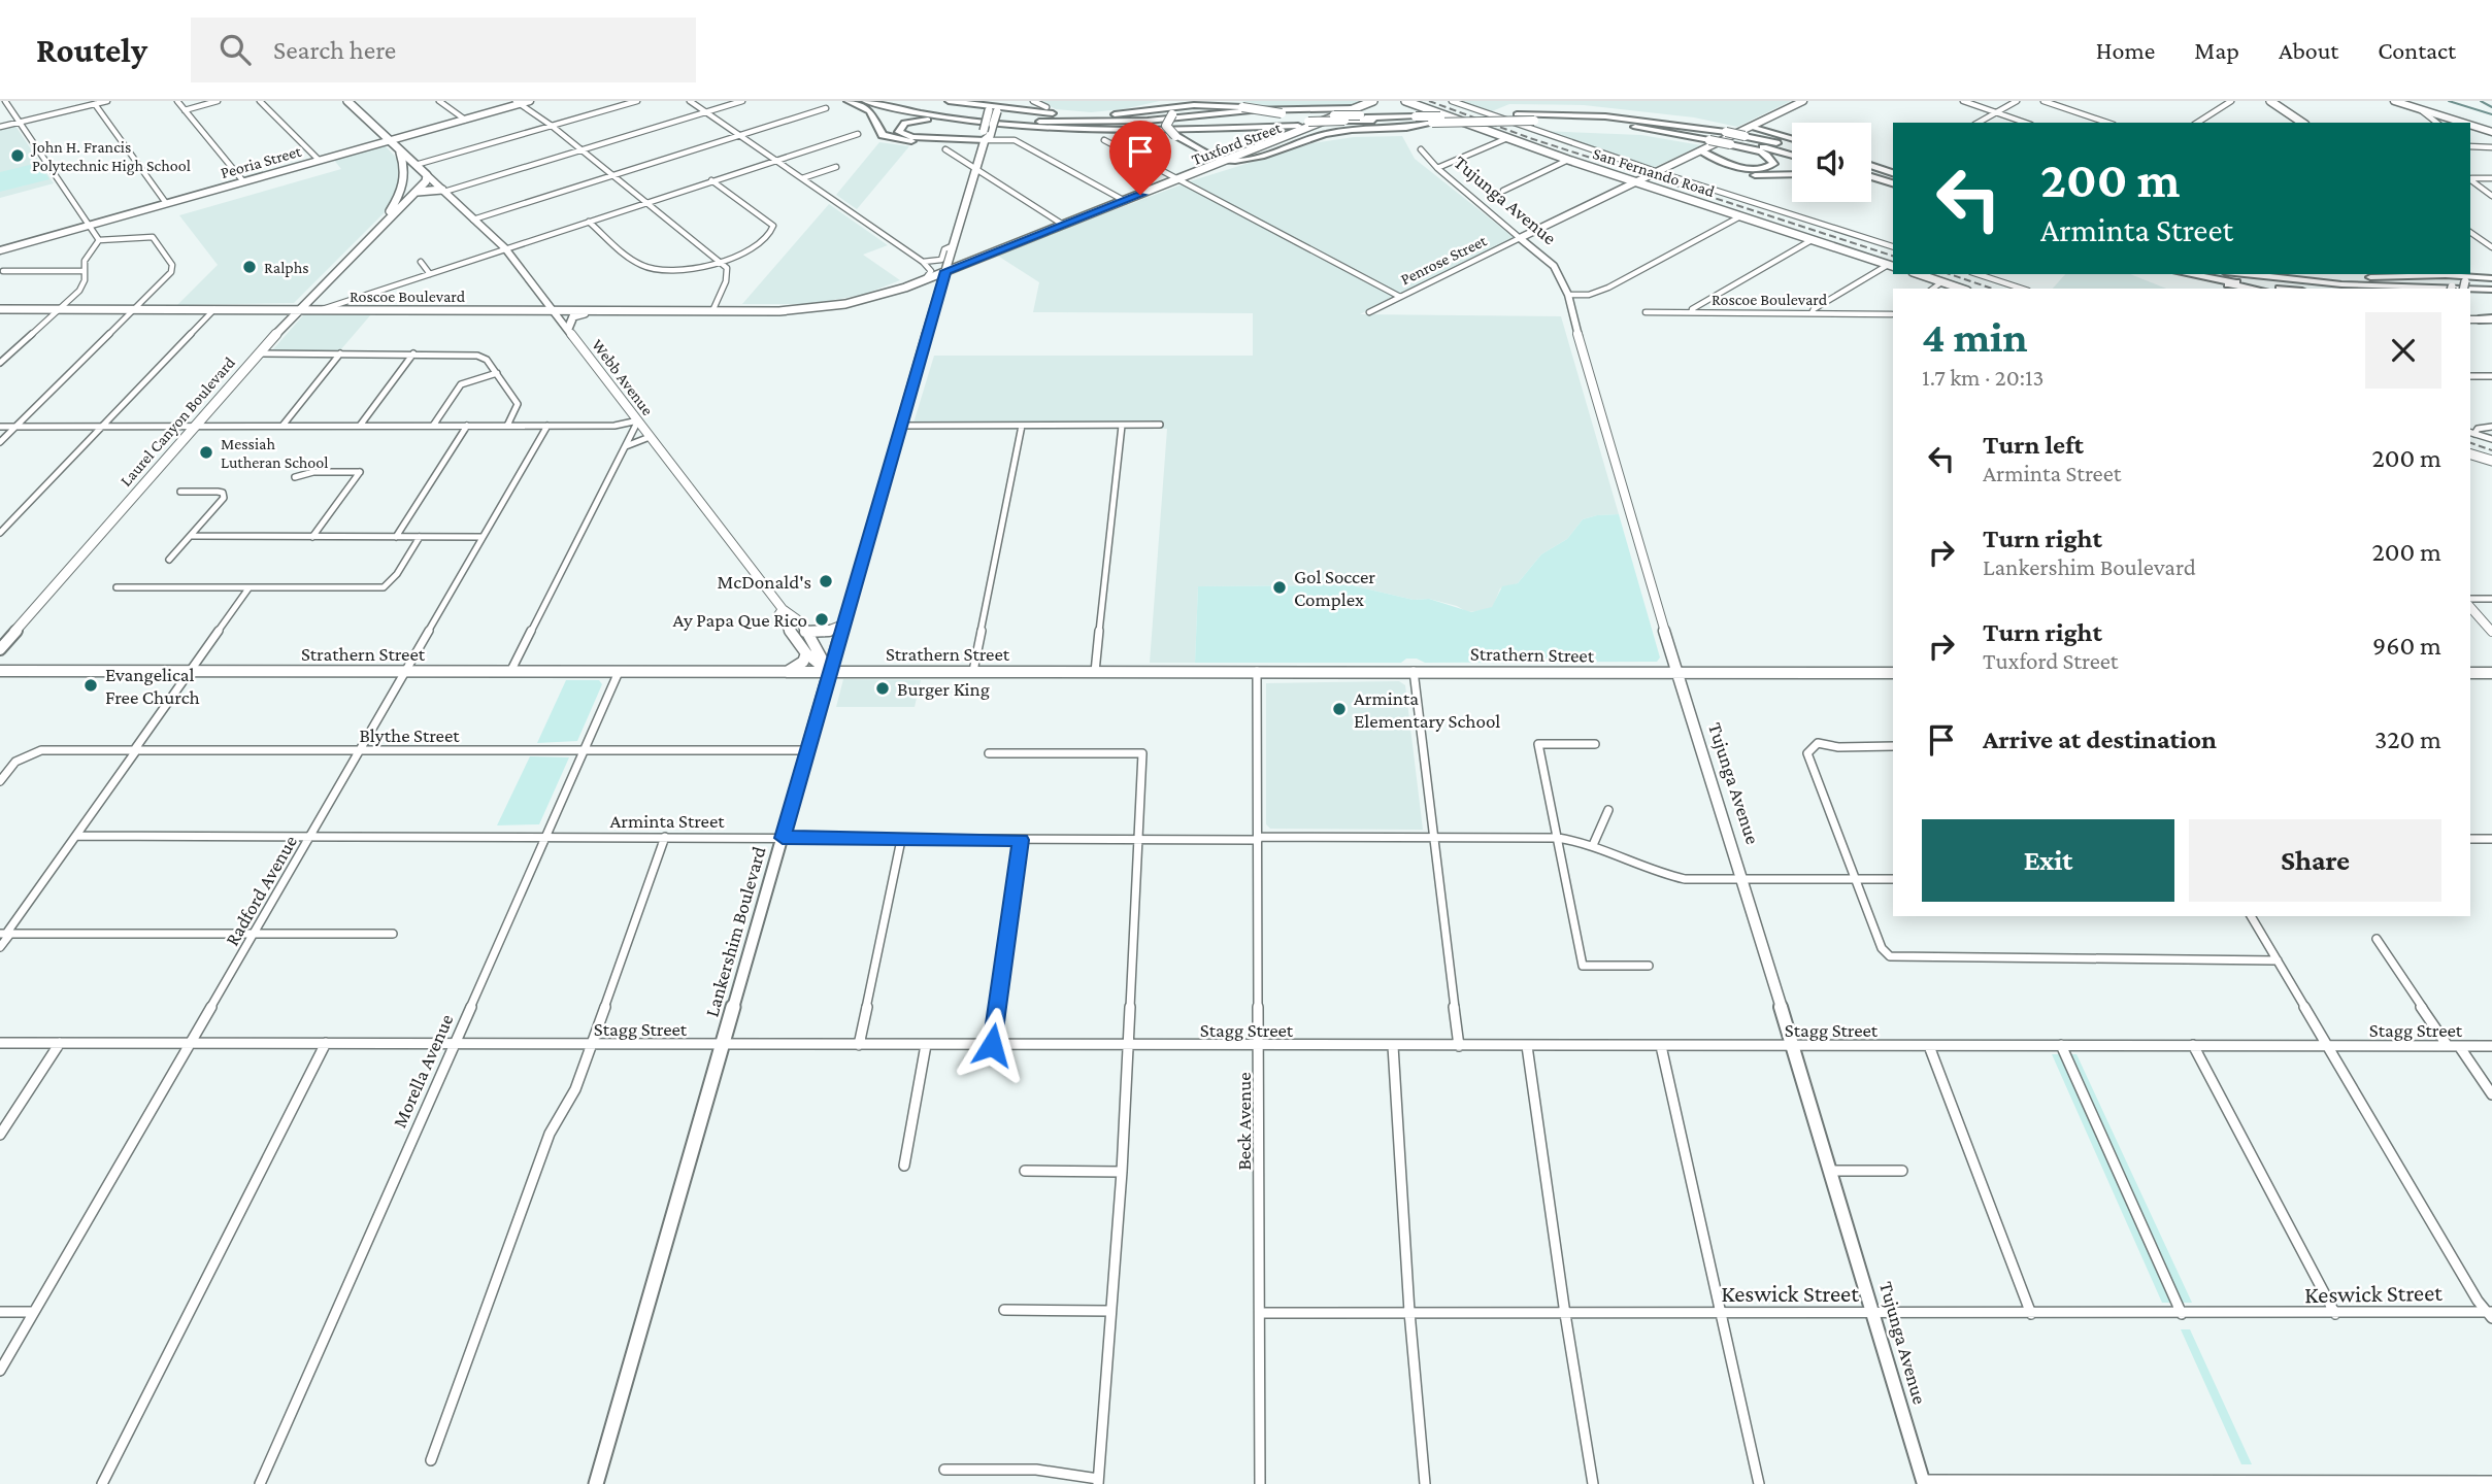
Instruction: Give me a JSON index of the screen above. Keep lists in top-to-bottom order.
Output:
{
  "streets": {
    "main road": [
      "Tuxford Street",
      "San Fernando Road",
      "Roscoe Boulevard",
      "Laurel Canyon Boulevard",
      "Lankershim Boulevard"
    ],
    "street": [
      "Peoria Street",
      "Tujunga Avenue",
      "Penrose Street",
      "Webb Avenue",
      "Strathern Street",
      "Blythe Street",
      "Arminta Street",
      "Radford Avenue",
      "Stagg Street",
      "Morella Avenue",
      "Beck Avenue",
      "Keswick Street"
    ]
  },
  "crossings": [
    ["Tuxford Street", "Roscoe Boulevard"],
    ["Tuxford Street", "Lankershim Boulevard"],
    ["San Fernando Road", "Penrose Street"],
    ["Tujunga Avenue", "Penrose Street"],
    ["Tujunga Avenue", "Strathern Street"],
    ["Tujunga Avenue", "Arminta Street"],
    ["Tujunga Avenue", "Stagg Street"],
    ["Tujunga Avenue", "Keswick Street"],
    ["Roscoe Boulevard", "Webb Avenue"],
    ["Roscoe Boulevard", "Laurel Canyon Boulevard"],
    ["Webb Avenue", "Laurel Canyon Boulevard"],
    ["Webb Avenue", "Strathern Street"],
    ["Webb Avenue", "Lankershim Boulevard"],
    ["Strathern Street", "Radford Avenue"],
    ["Strathern Street", "Lankershim Boulevard"],
    ["Strathern Street", "Morella Avenue"],
    ["Strathern Street", "Beck Avenue"],
    ["Blythe Street", "Radford Avenue"],
    ["Blythe Street", "Lankershim Boulevard"],
    ["Blythe Street", "Morella Avenue"],
    ["Arminta Street", "Radford Avenue"],
    ["Arminta Street", "Lankershim Boulevard"],
    ["Arminta Street", "Morella Avenue"],
    ["Arminta Street", "Beck Avenue"],
    ["Radford Avenue", "Stagg Street"],
    ["Lankershim Boulevard", "Stagg Street"],
    ["Stagg Street", "Morella Avenue"],
    ["Stagg Street", "Beck Avenue"],
    ["Beck Avenue", "Keswick Street"]
  ],
  "places": [
    "John H. Francis Polytechnic High School",
    "Ralphs",
    "Messiah Lutheran School",
    "McDonald's",
    "Gol Soccer Complex",
    "Ay Papa Que Rico",
    "Evangelical Free Church",
    "Burger King",
    "Arminta Elementary School"
  ],
  "page": {
    "header": "Routely",
    "search": "Search here",
    "nav": [
      "Home",
      "Map",
      "About",
      "Contact"
    ],
    "turn": ["200 m", "Arminta Street"],
    "heading": ["4 min", "1.7 km · 20:13"],
    "list": [
      {
        "name": "Turn left",
        "note": "Arminta Street",
        "value": "200 m"
      },
      {
        "name": "Turn right",
        "note": "Lankershim Boulevard",
        "value": "200 m"
      },
      {
        "name": "Turn right",
        "note": "Tuxford Street",
        "value": "960 m"
      },
      {
        "name": "Arrive at destination",
        "value": "320 m"
      }
    ],
    "buttons": ["Exit", "Share"]
  }
}
